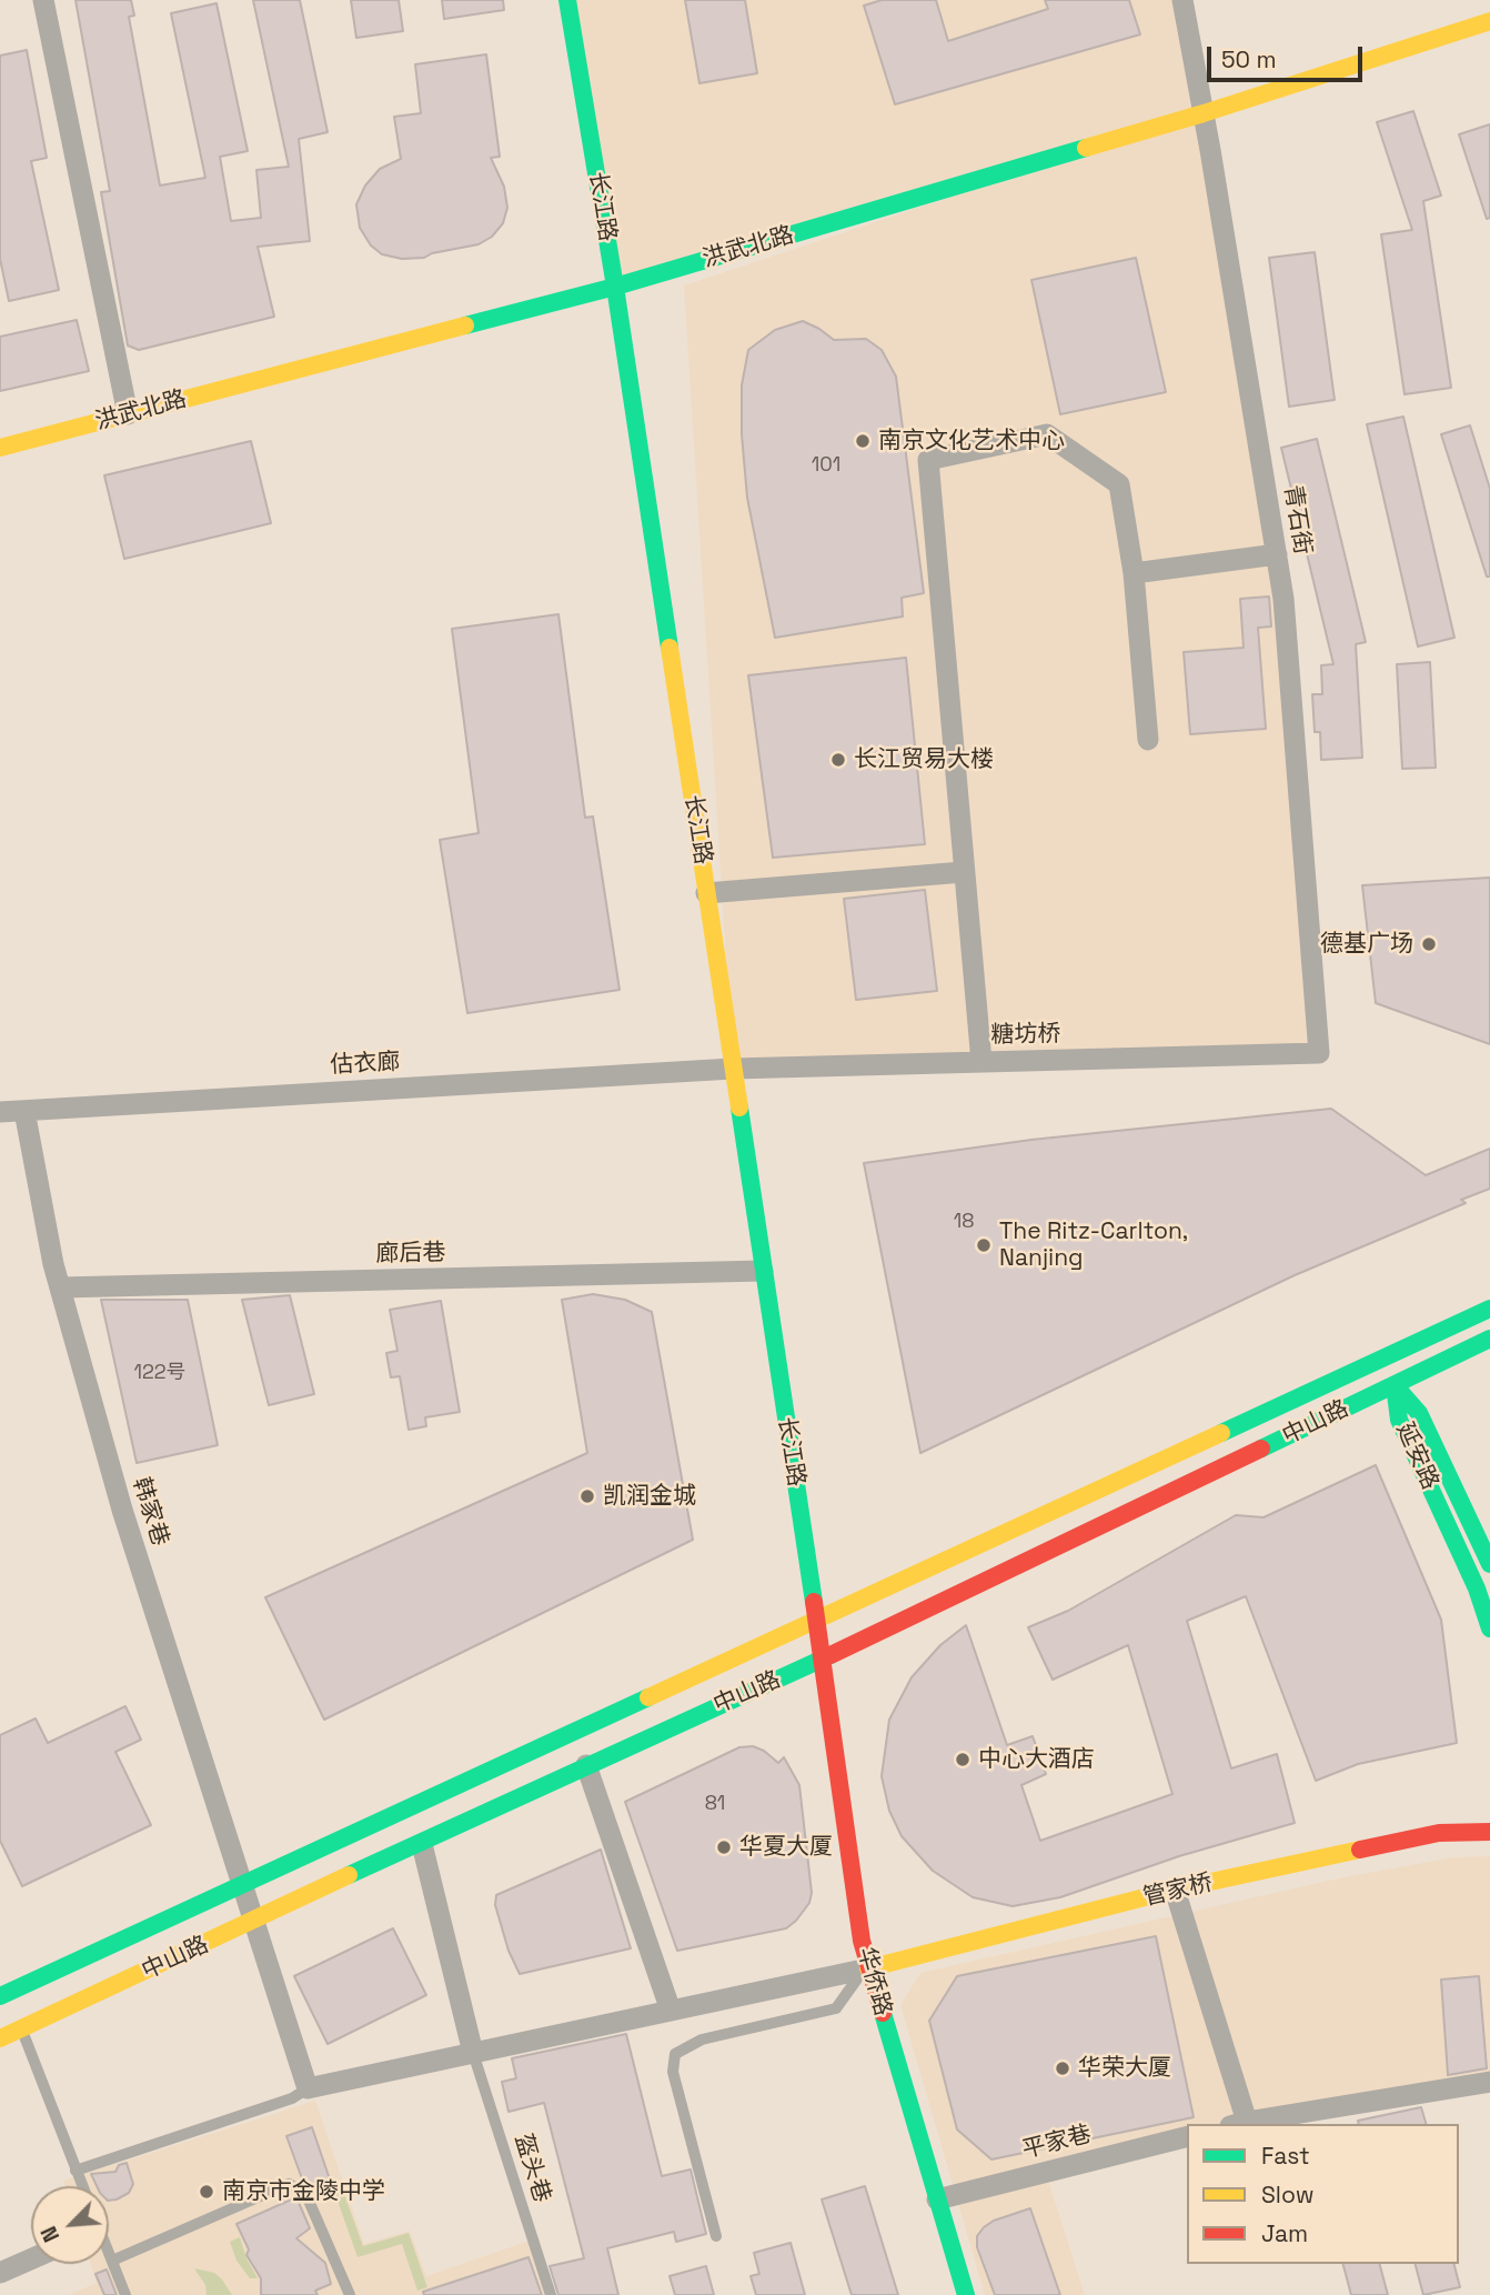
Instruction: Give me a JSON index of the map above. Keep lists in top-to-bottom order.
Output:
{
  "streets": {
    "main road": [
      "长江路",
      "洪武北路",
      "中山路",
      "延安路",
      "管家桥",
      "华侨路"
    ],
    "street": [
      "青石街",
      "糖坊桥",
      "估衣廊",
      "廊后巷",
      "韩家巷",
      "平家巷"
    ],
    "lane": ["盔头巷"]
  },
  "crossings": [
    ["长江路", "洪武北路"],
    ["长江路", "糖坊桥"],
    ["长江路", "估衣廊"],
    ["长江路", "廊后巷"],
    ["长江路", "中山路"],
    ["长江路", "华侨路"],
    ["洪武北路", "青石街"],
    ["青石街", "糖坊桥"],
    ["糖坊桥", "估衣廊"],
    ["估衣廊", "韩家巷"],
    ["廊后巷", "韩家巷"],
    ["中山路", "延安路"],
    ["中山路", "韩家巷"],
    ["中山路", "华侨路"],
    ["管家桥", "华侨路"],
    ["华侨路", "平家巷"]
  ],
  "places": [
    "南京文化艺术中心",
    "长江贸易大楼",
    "德基广场",
    "The Ritz-Carlton, Nanjing",
    "凯润金城",
    "中心大酒店",
    "华夏大厦",
    "华荣大厦",
    "南京市金陵中学"
  ],
  "house_numbers": [
    "101",
    "18",
    "122号",
    "81"
  ],
  "legend": ["Fast", "Slow", "Jam"],
  "scale_bar": "50 m",
  "north": "bottom left"
}
